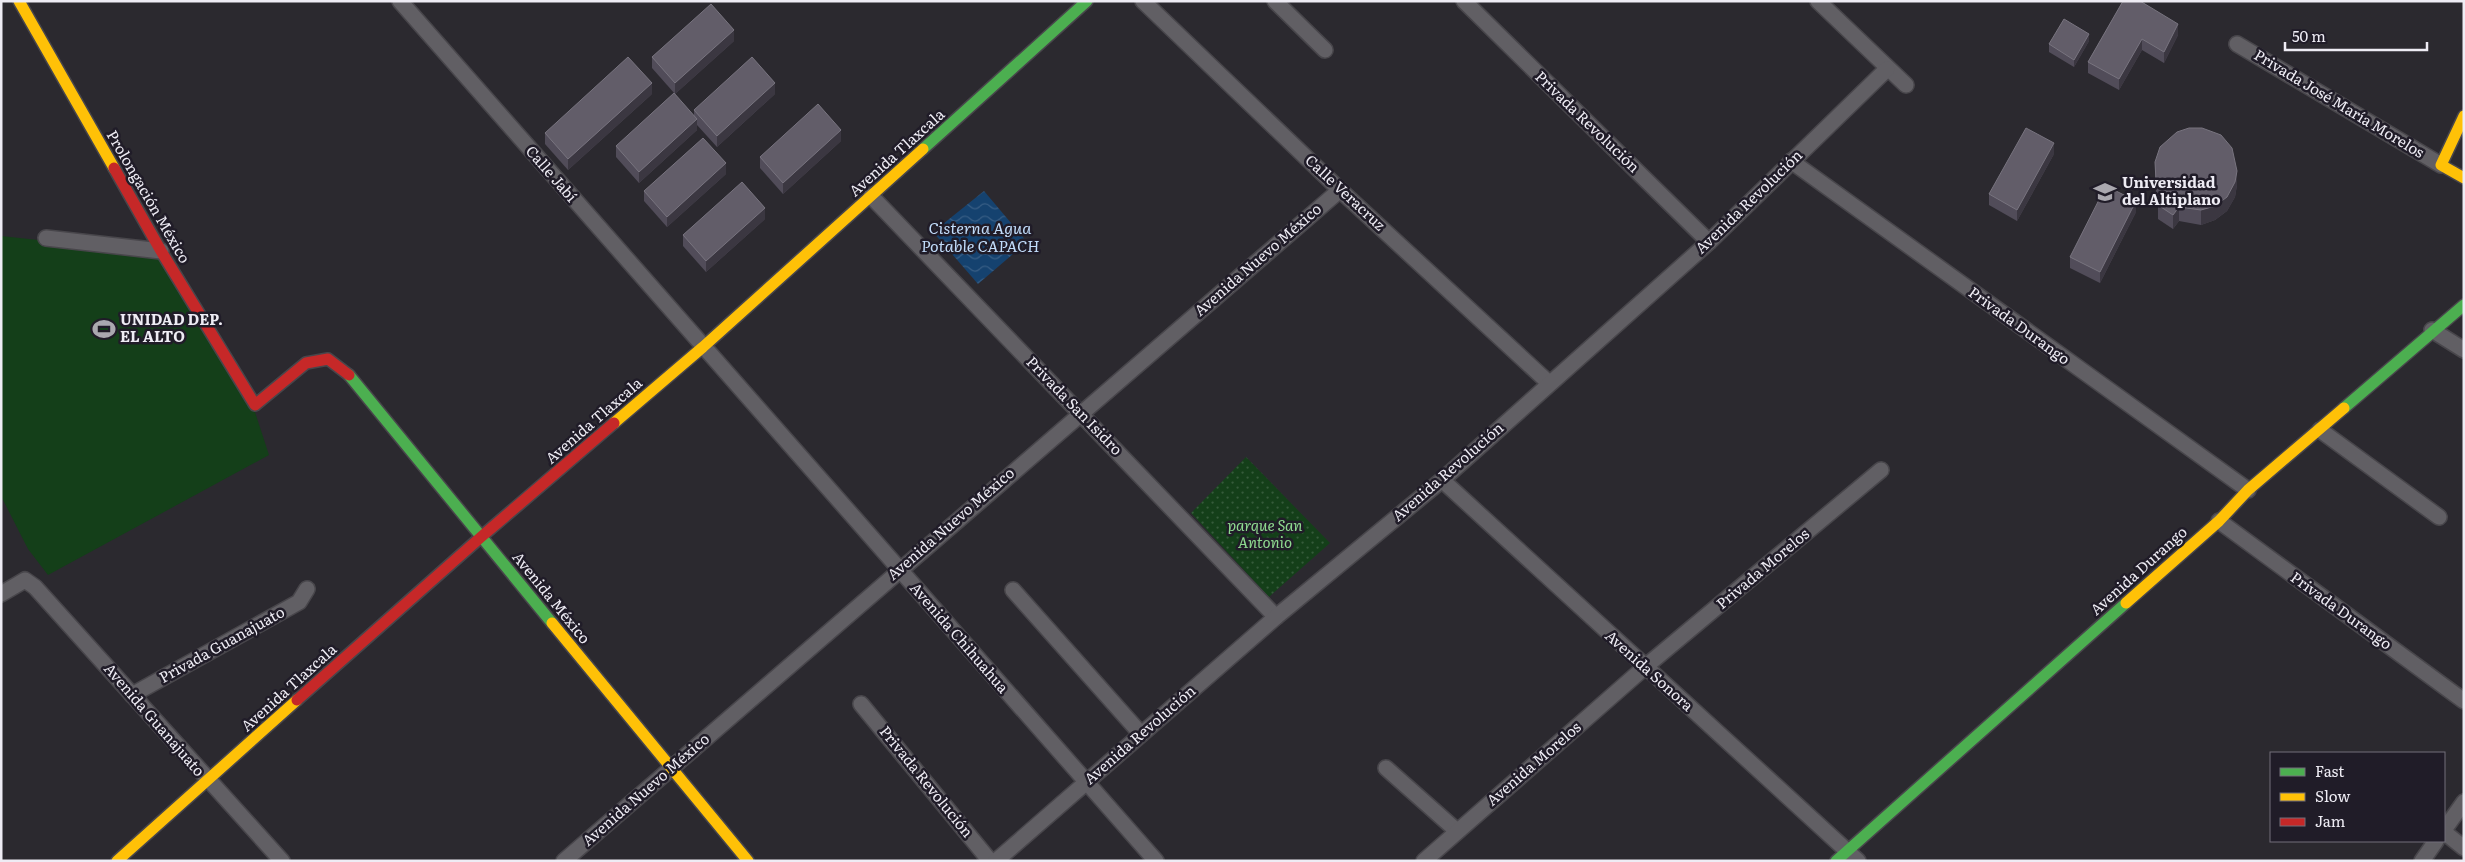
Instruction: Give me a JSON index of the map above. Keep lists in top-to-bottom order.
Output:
{
  "streets": {
    "street": [
      "Privada José María Morelos",
      "Privada Revolución",
      "Avenida Tlaxcala",
      "Calle Jabí",
      "Calle Veracruz",
      "Prolongación México",
      "Avenida Revolución",
      "Avenida Nuevo México",
      "Privada Durango",
      "Privada San Isidro",
      "Privada Morelos",
      "Avenida Durango",
      "Avenida México",
      "Avenida Chihuahua",
      "Privada Guanajuato",
      "Avenida Sonora",
      "Avenida Guanajuato",
      "Avenida Morelos"
    ]
  },
  "crossings": [
    ["Privada Revolución", "Avenida Revolución"],
    ["Avenida Tlaxcala", "Calle Jabí"],
    ["Avenida Tlaxcala", "Privada San Isidro"],
    ["Avenida Tlaxcala", "Avenida México"],
    ["Avenida Tlaxcala", "Avenida Chihuahua"],
    ["Avenida Tlaxcala", "Avenida Guanajuato"],
    ["Calle Jabí", "Avenida Chihuahua"],
    ["Calle Veracruz", "Avenida Revolución"],
    ["Calle Veracruz", "Avenida Nuevo México"],
    ["Prolongación México", "Avenida México"],
    ["Avenida Revolución", "Privada Durango"],
    ["Avenida Revolución", "Privada San Isidro"],
    ["Avenida Revolución", "Avenida Chihuahua"],
    ["Avenida Revolución", "Avenida Sonora"],
    ["Avenida Nuevo México", "Privada San Isidro"],
    ["Avenida Nuevo México", "Avenida México"],
    ["Avenida Nuevo México", "Avenida Chihuahua"],
    ["Privada Durango", "Avenida Durango"],
    ["Privada Morelos", "Avenida Sonora"],
    ["Privada Morelos", "Avenida Morelos"],
    ["Avenida Durango", "Avenida Sonora"],
    ["Privada Guanajuato", "Avenida Guanajuato"],
    ["Avenida Sonora", "Avenida Morelos"]
  ],
  "water": ["Cisterna Agua Potable CAPACH"],
  "parks": ["parque San Antonio"],
  "places": {
    "school or university": ["Universidad del Altiplano"],
    "sports": ["UNIDAD DEP. EL ALTO"]
  },
  "legend": ["Fast", "Slow", "Jam"],
  "scale_bar": "50 m"
}
